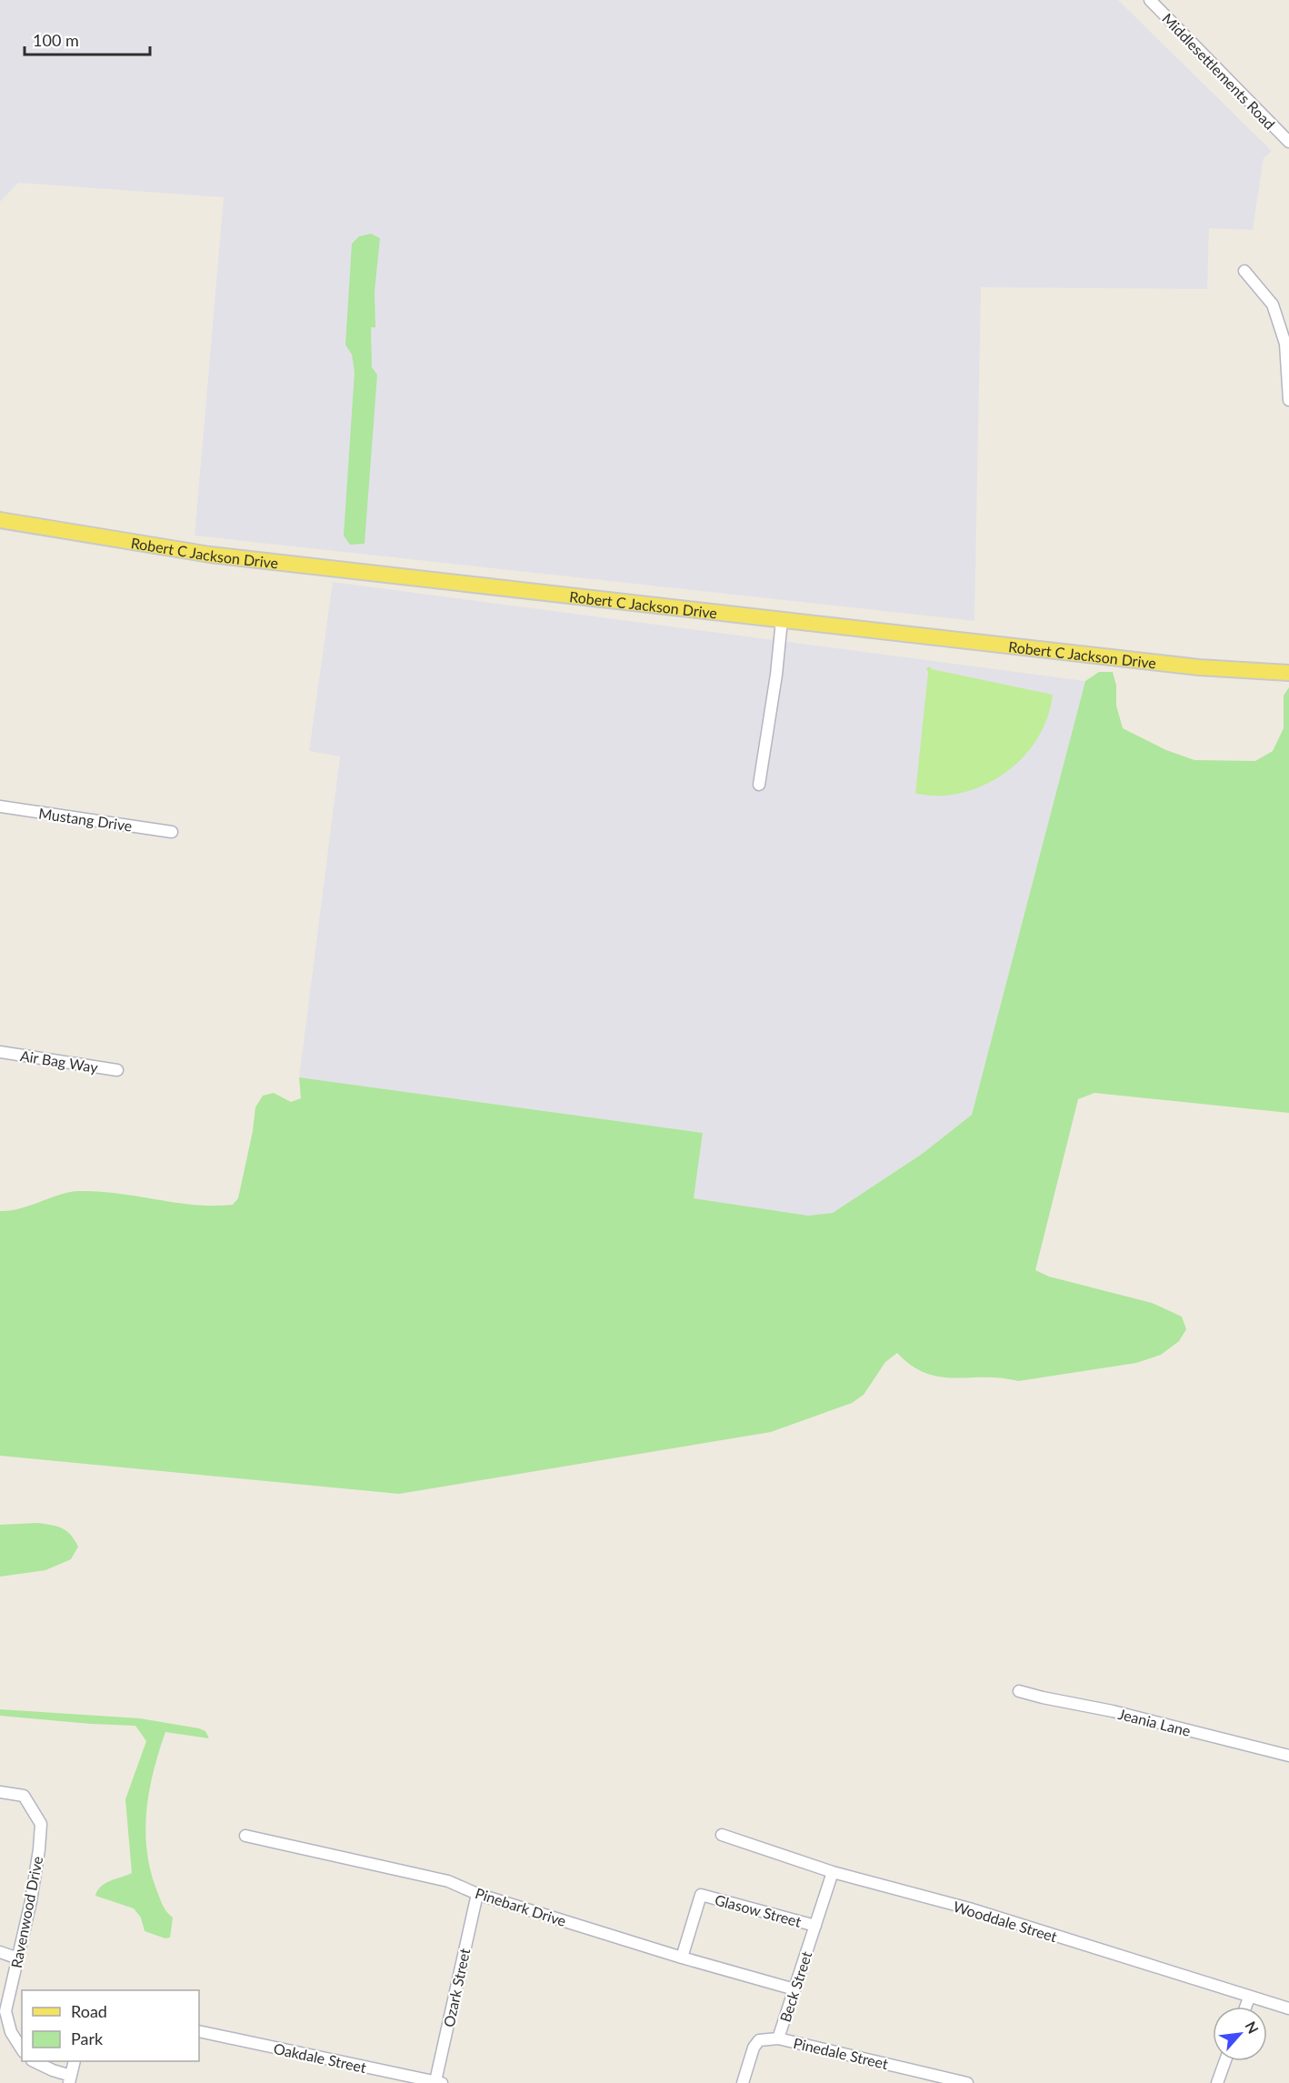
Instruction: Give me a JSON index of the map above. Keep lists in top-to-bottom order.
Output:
{
  "streets": {
    "main road": ["Robert C Jackson Drive"],
    "street": [
      "Middlesettlements Road",
      "Mustang Drive",
      "Air Bag Way",
      "Jeania Lane",
      "Pinebark Drive",
      "Glasow Street",
      "Ravenwood Drive",
      "Wooddale Street",
      "Beck Street",
      "Ozark Street",
      "Pinedale Street",
      "Oakdale Street"
    ]
  },
  "crossings": [
    ["Pinebark Drive", "Glasow Street"],
    ["Pinebark Drive", "Beck Street"],
    ["Pinebark Drive", "Ozark Street"],
    ["Glasow Street", "Beck Street"],
    ["Wooddale Street", "Beck Street"],
    ["Beck Street", "Pinedale Street"],
    ["Ozark Street", "Oakdale Street"]
  ],
  "legend": ["Road", "Park"],
  "scale_bar": "100 m",
  "north": "top right"
}
